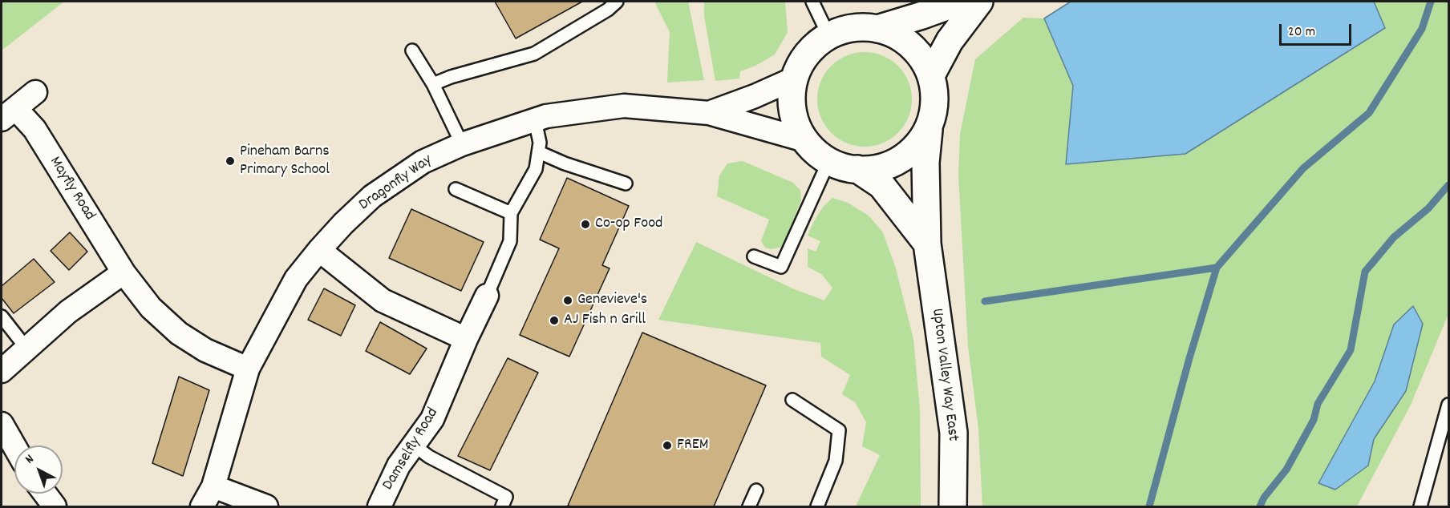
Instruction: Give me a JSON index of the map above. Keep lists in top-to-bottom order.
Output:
{
  "streets": {
    "street": [
      "Dragonfly Way",
      "Mayfly Road",
      "Upton Valley Way East",
      "Damselfly Road"
    ]
  },
  "crossings": [
    ["Dragonfly Way", "Mayfly Road"],
    ["Dragonfly Way", "Upton Valley Way East"]
  ],
  "places": [
    "Pineham Barns Primary School",
    "Co-op Food",
    "Genevieve's",
    "AJ Fish n Grill",
    "FREM"
  ],
  "scale_bar": "20 m",
  "north": "top left"
}
